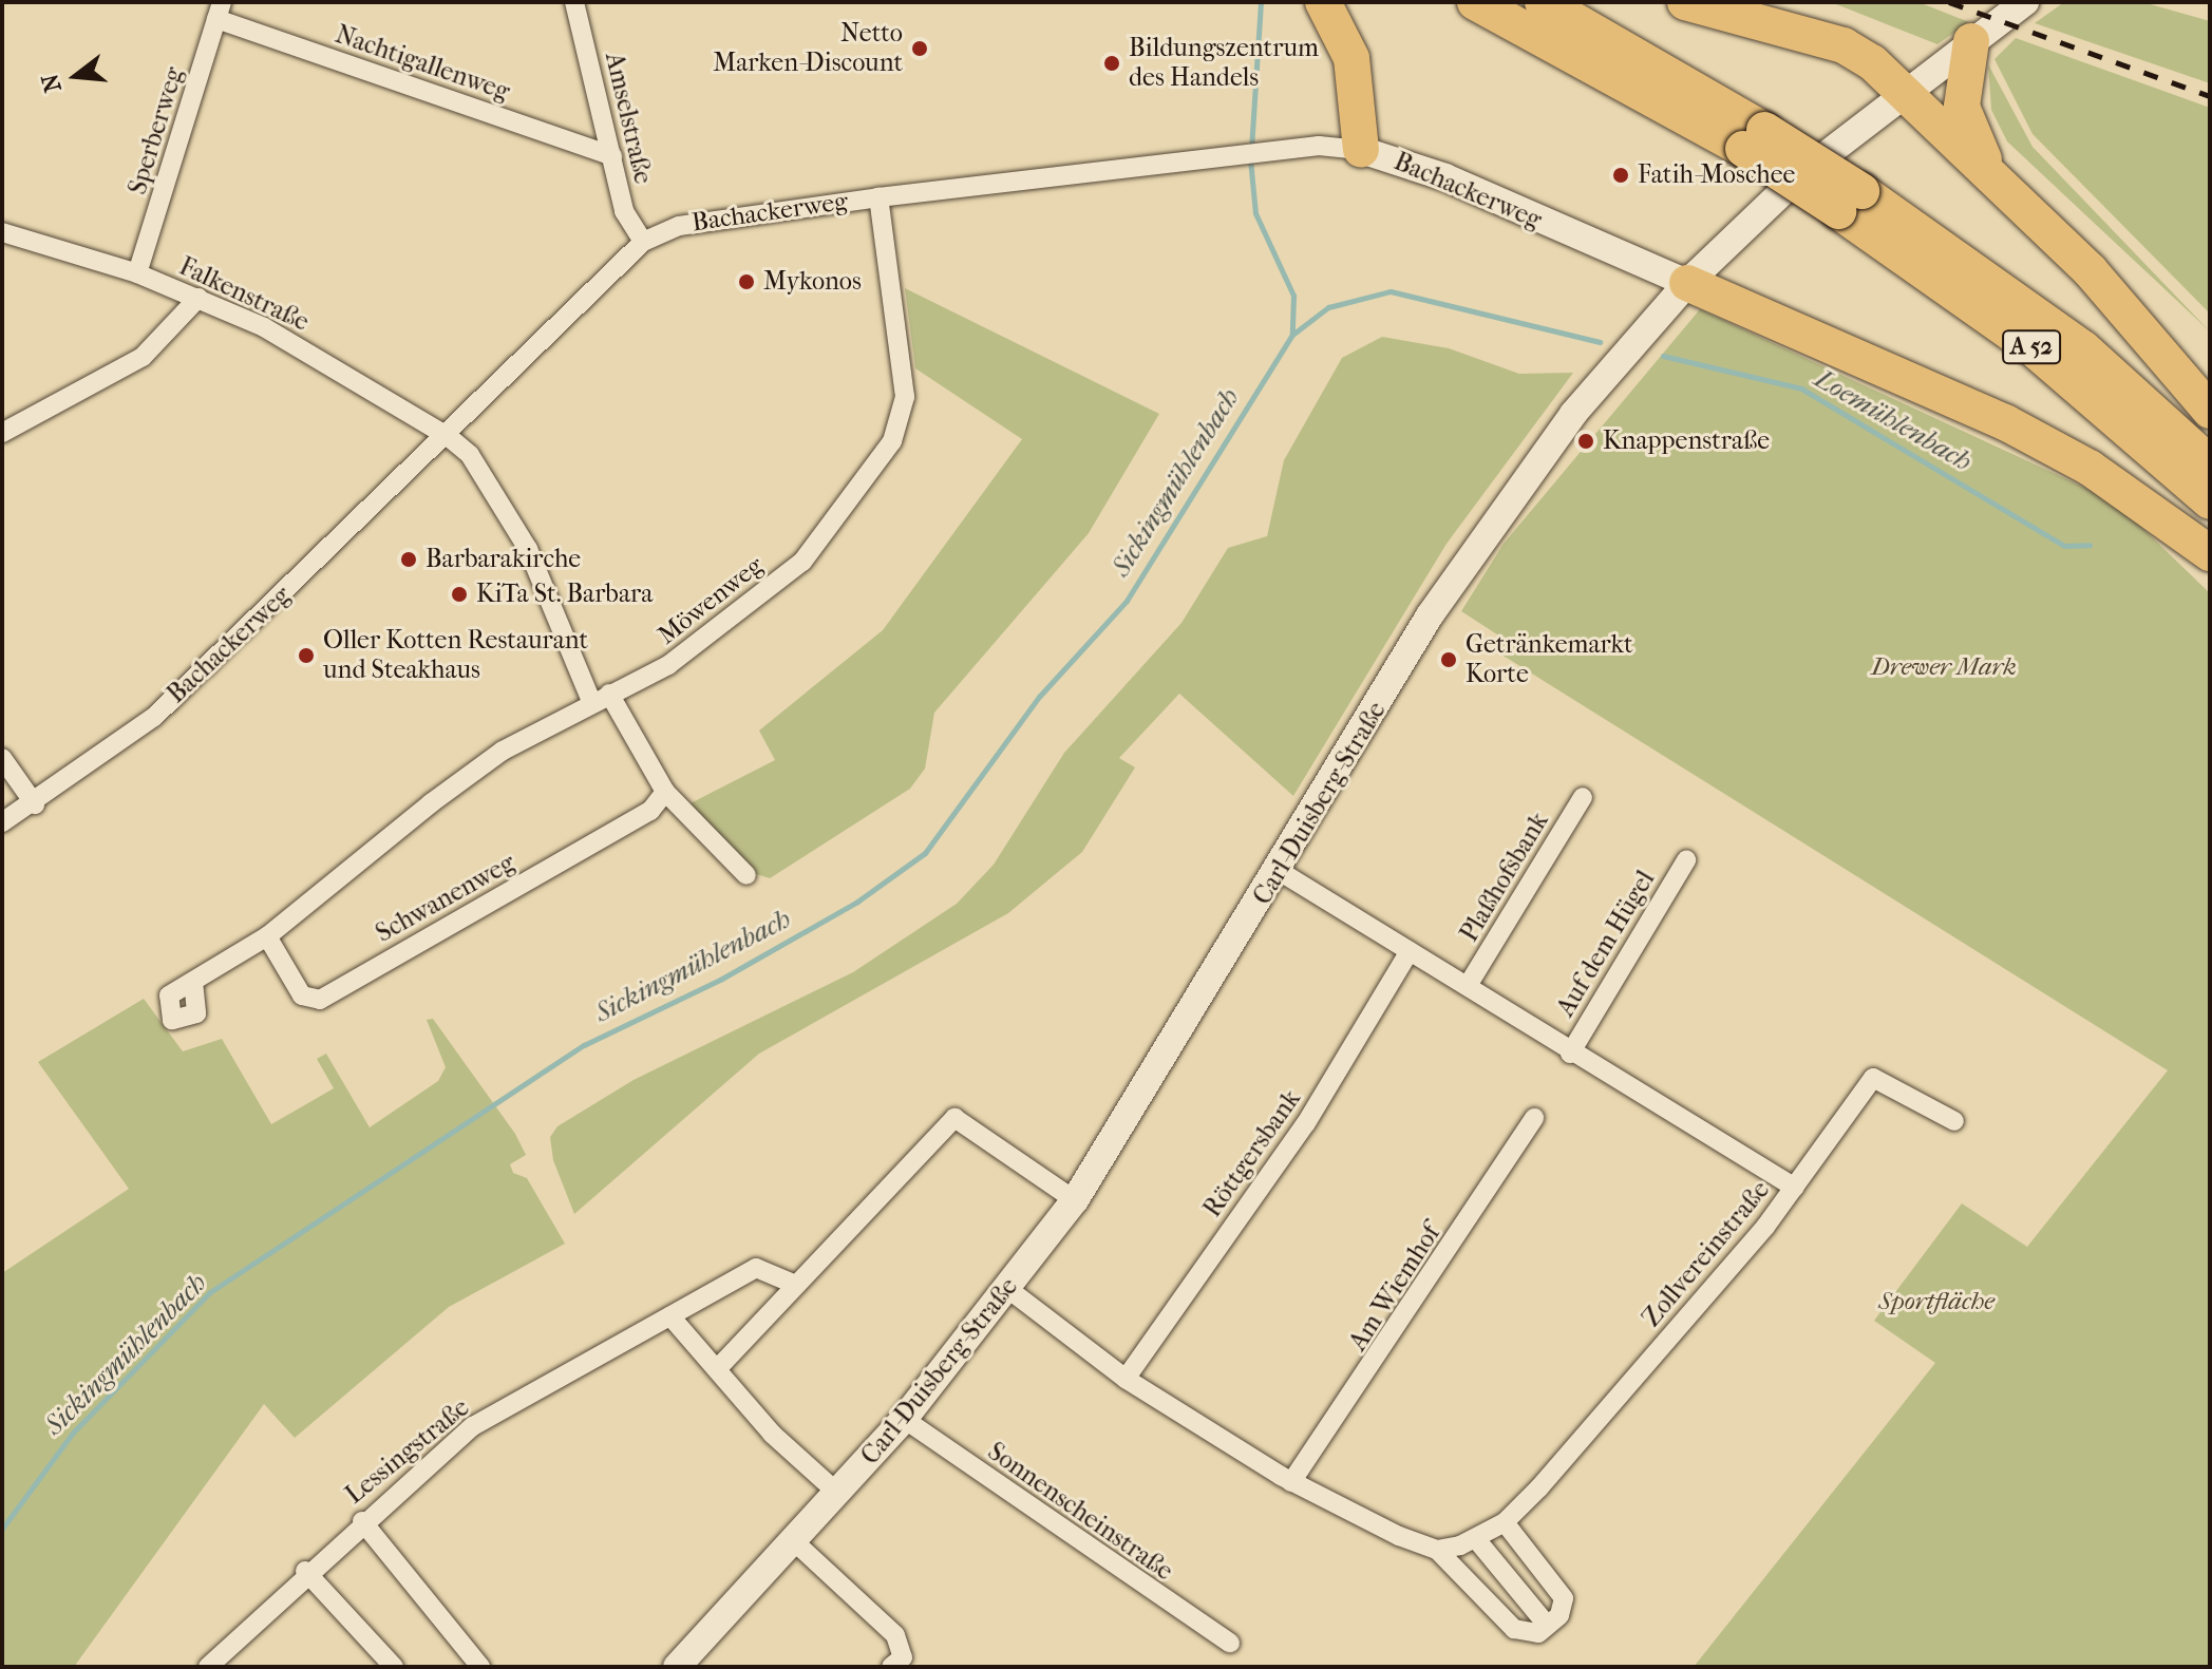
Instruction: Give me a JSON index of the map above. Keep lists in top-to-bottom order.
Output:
{
  "streets": {
    "highway": ["A 52"],
    "main road": ["Bachackerweg", "Carl-Duisberg-Straße"],
    "street": [
      "Nachtigallenweg",
      "Amselstraße",
      "Sperberweg",
      "Falkenstraße",
      "Möwenweg",
      "Plaßhofsbank",
      "Schwanenweg",
      "Auf dem Hügel",
      "Röttgersbank",
      "Zollvereinstraße",
      "Am Wiemhof",
      "Lessingstraße",
      "Sonnenscheinstraße"
    ]
  },
  "crossings": [
    ["Nachtigallenweg", "Amselstraße"],
    ["Nachtigallenweg", "Sperberweg"],
    ["Amselstraße", "Bachackerweg"],
    ["Sperberweg", "Falkenstraße"],
    ["Bachackerweg", "Falkenstraße"],
    ["Bachackerweg", "Möwenweg"],
    ["Bachackerweg", "Carl-Duisberg-Straße"],
    ["Falkenstraße", "Möwenweg"],
    ["Falkenstraße", "Schwanenweg"],
    ["Möwenweg", "Schwanenweg"],
    ["Carl-Duisberg-Straße", "Sonnenscheinstraße"]
  ],
  "water": ["Loemühlenbach", "Sickingmühlenbach"],
  "parks": ["Drewer Mark", "Sportfläche"],
  "places": [
    "Netto Marken-Discount",
    "Bildungszentrum des Handels",
    "Fatih-Moschee",
    "Mykonos",
    "Knappenstraße",
    "Barbarakirche",
    "KiTa St. Barbara",
    "Oller Kotten Restaurant und Steakhaus",
    "Getränkemarkt Korte"
  ],
  "north": "left"
}
